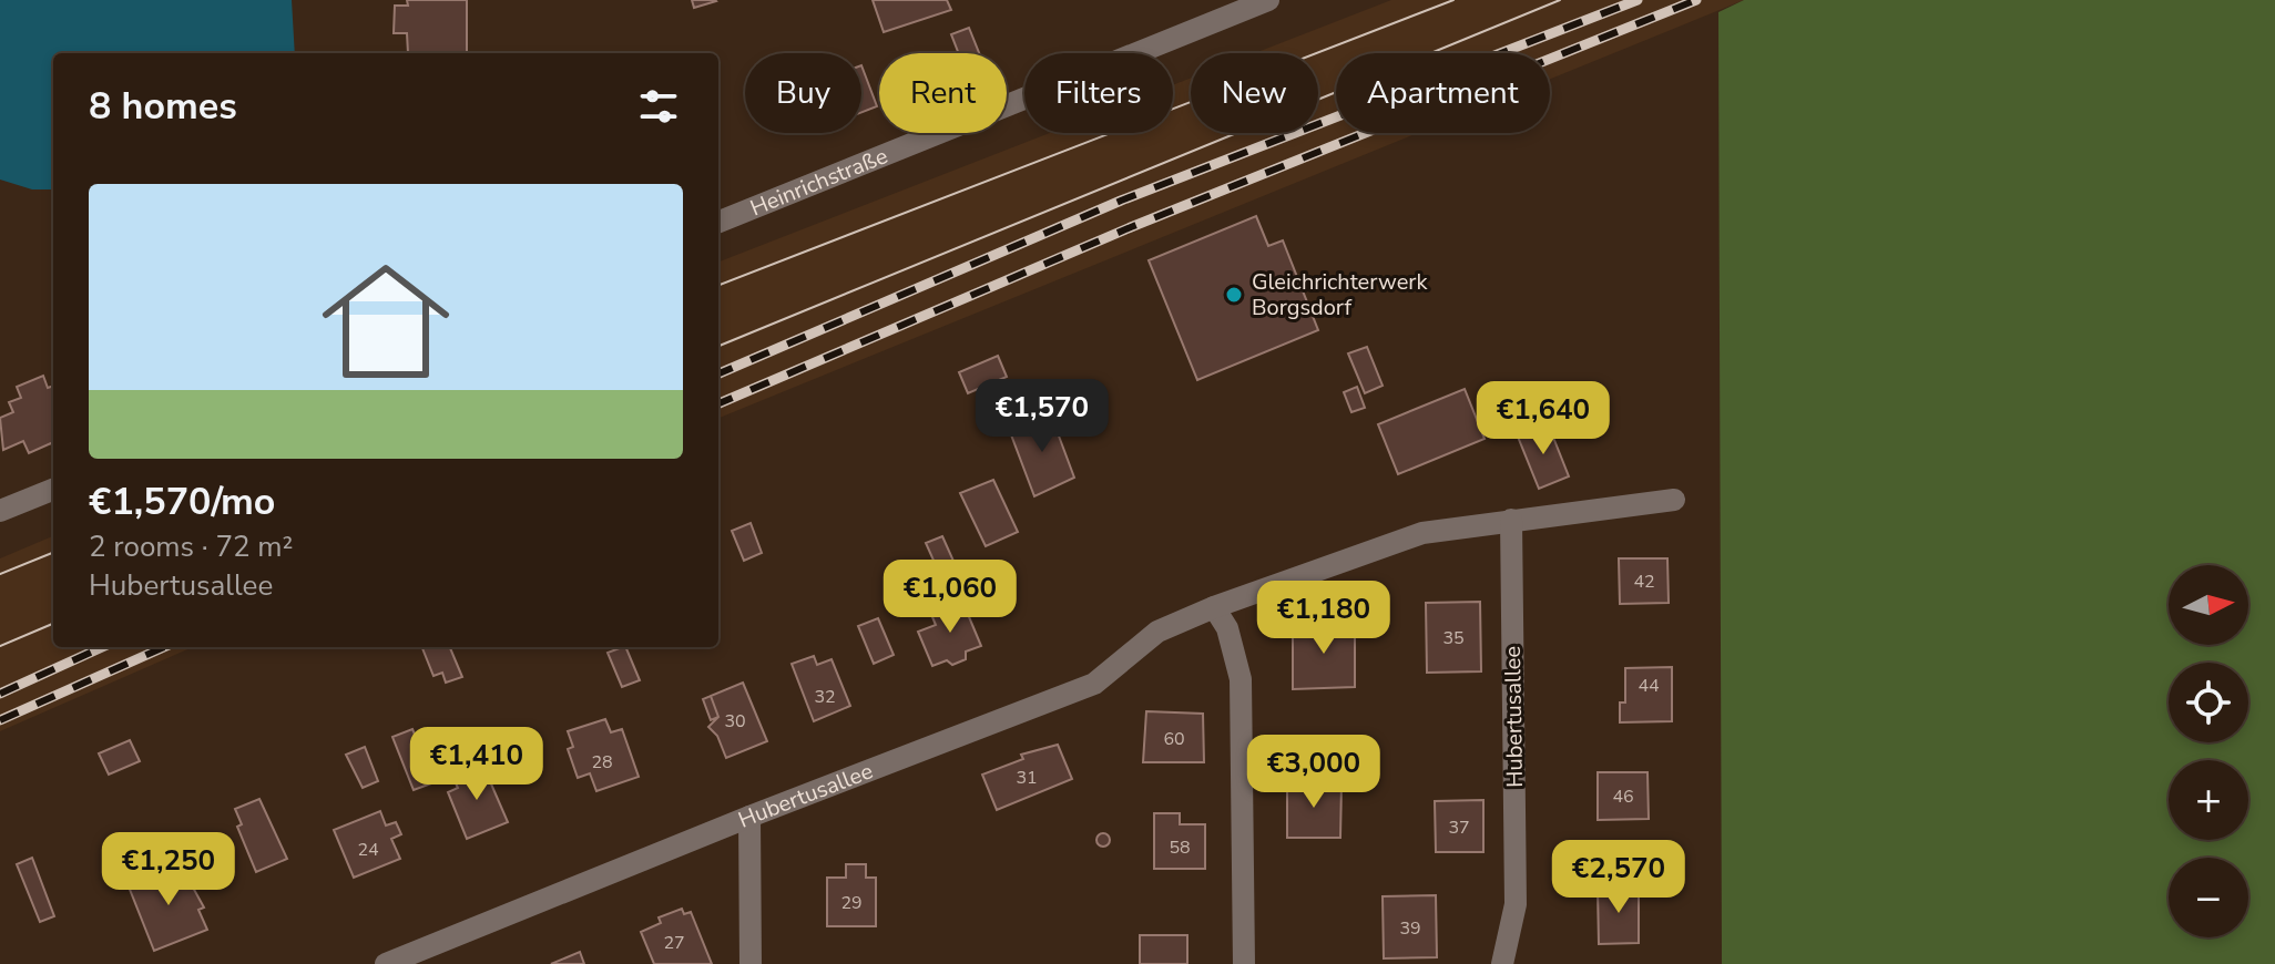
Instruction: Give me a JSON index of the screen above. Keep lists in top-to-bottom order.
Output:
{
  "streets": {
    "street": ["Heinrichstraße", "Hubertusallee"]
  },
  "places": ["Gleichrichterwerk Borgsdorf"],
  "house_numbers": [
    "42",
    "35",
    "44",
    "32",
    "30",
    "60",
    "28",
    "31",
    "46",
    "37",
    "58",
    "24",
    "29",
    "39",
    "27"
  ],
  "north": "right",
  "page": {
    "chip": [
      "Buy",
      "Rent",
      "Filters",
      "New",
      "Apartment"
    ],
    "heading": "8 homes",
    "list": [
      {
        "name": "€1,570/mo",
        "note": "2 rooms · 72 m² · Hubertusallee"
      }
    ],
    "price": [
      "€1,570",
      "€1,640",
      "€1,060",
      "€1,180",
      "€1,410",
      "€3,000",
      "€1,250",
      "€2,570"
    ],
    "map_buttons": ["+", "−"]
  }
}
